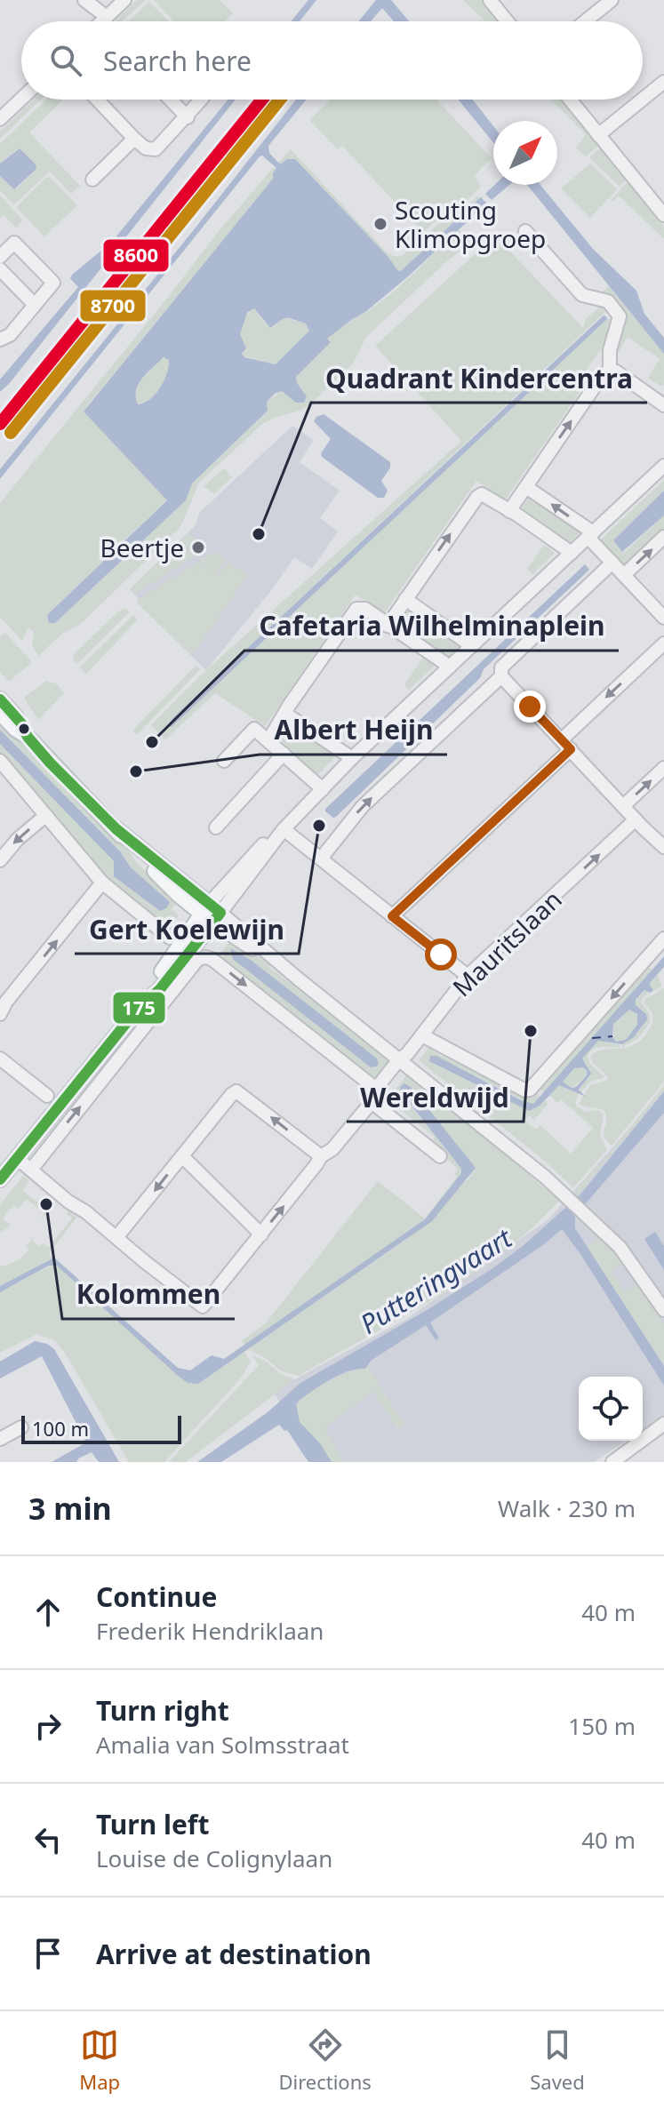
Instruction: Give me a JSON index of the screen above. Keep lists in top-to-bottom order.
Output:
{
  "streets": {
    "street": ["Mauritslaan"]
  },
  "water": ["Putteringvaart"],
  "places": [
    "Scouting Klimopgroep",
    "Quadrant Kindercentra",
    "Beertje",
    "Cafetaria Wilhelminaplein",
    "Albert Heijn",
    "Gert Koelewijn",
    "Wereldwijd",
    "Kolommen"
  ],
  "lines": ["transit line 8600", "transit line 8700", "transit line 175"],
  "scale_bar": "100 m",
  "north": "top right",
  "page": {
    "search": "Search here",
    "scale": "100 m",
    "heading": ["3 min", "Walk · 230 m"],
    "list": [
      ["Continue", "Frederik Hendriklaan", "40 m"],
      ["Turn right", "Amalia van Solmsstraat", "150 m"],
      ["Turn left", "Louise de Colignylaan", "40 m"],
      "Arrive at destination"
    ],
    "nav": ["Map", "Directions", "Saved"]
  }
}
